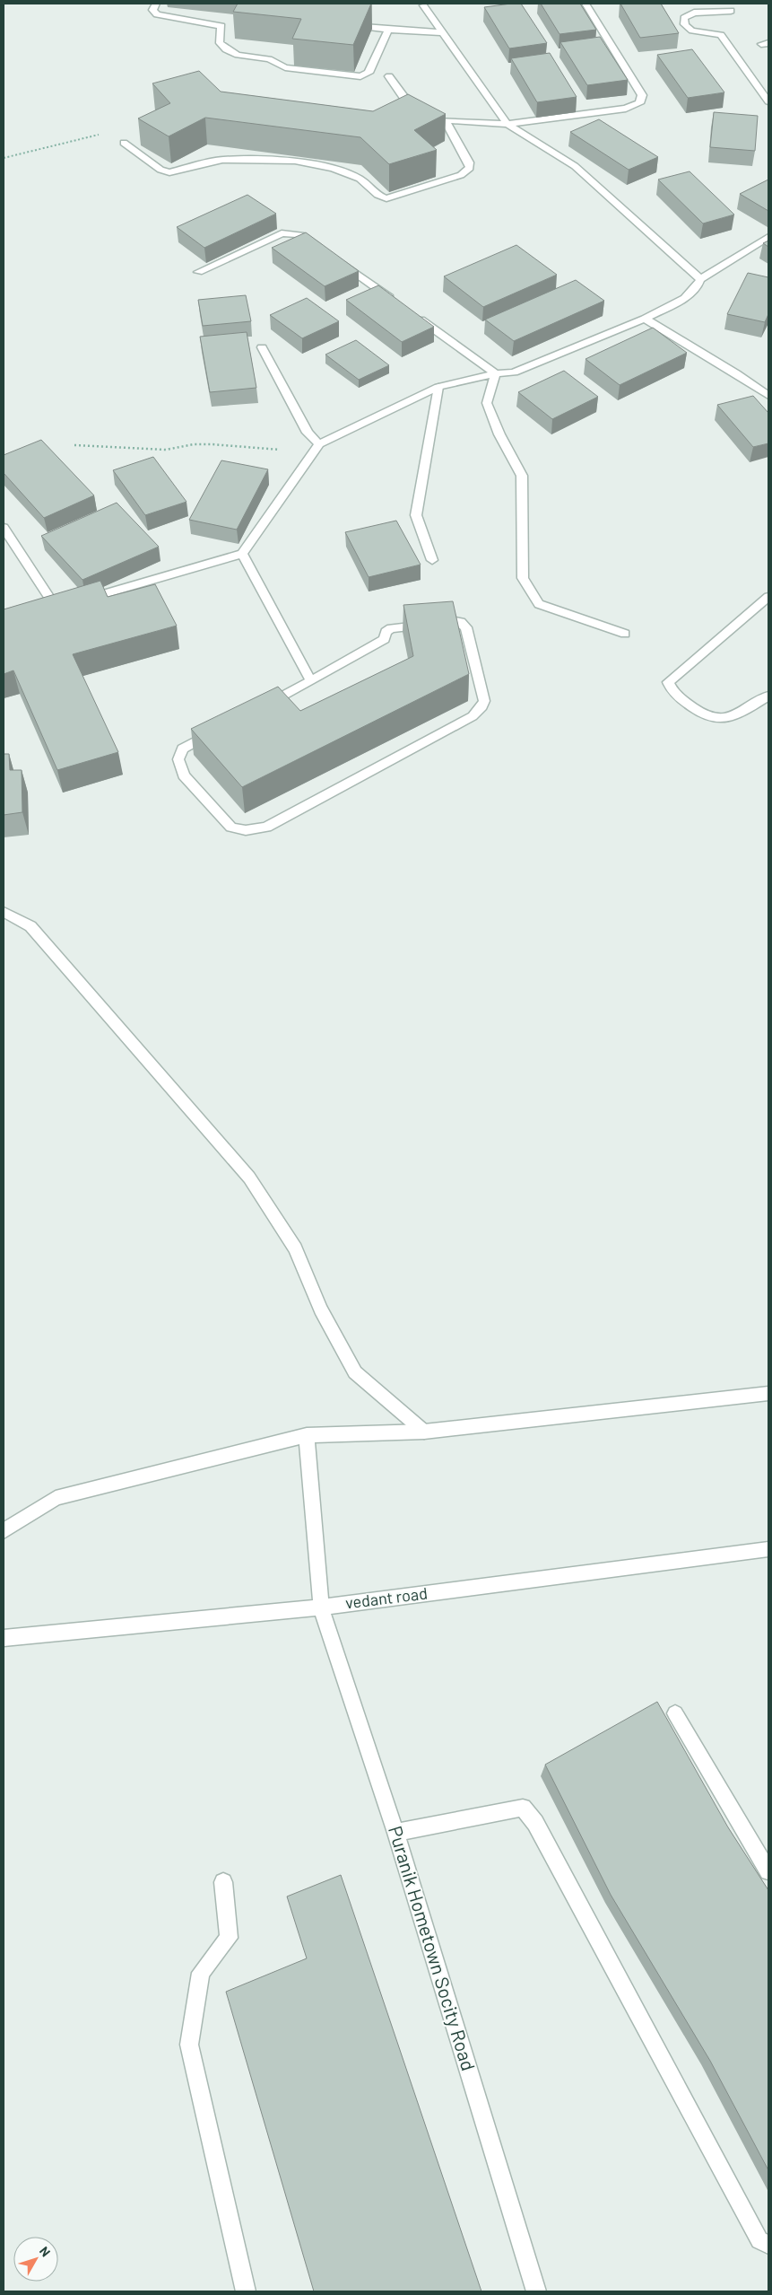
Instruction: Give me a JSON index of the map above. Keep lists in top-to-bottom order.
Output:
{
  "streets": {
    "street": ["vedant road", "Puranik Hometown Socity Road"]
  },
  "crossings": [
    ["vedant road", "Puranik Hometown Socity Road"]
  ],
  "north": "top right"
}
